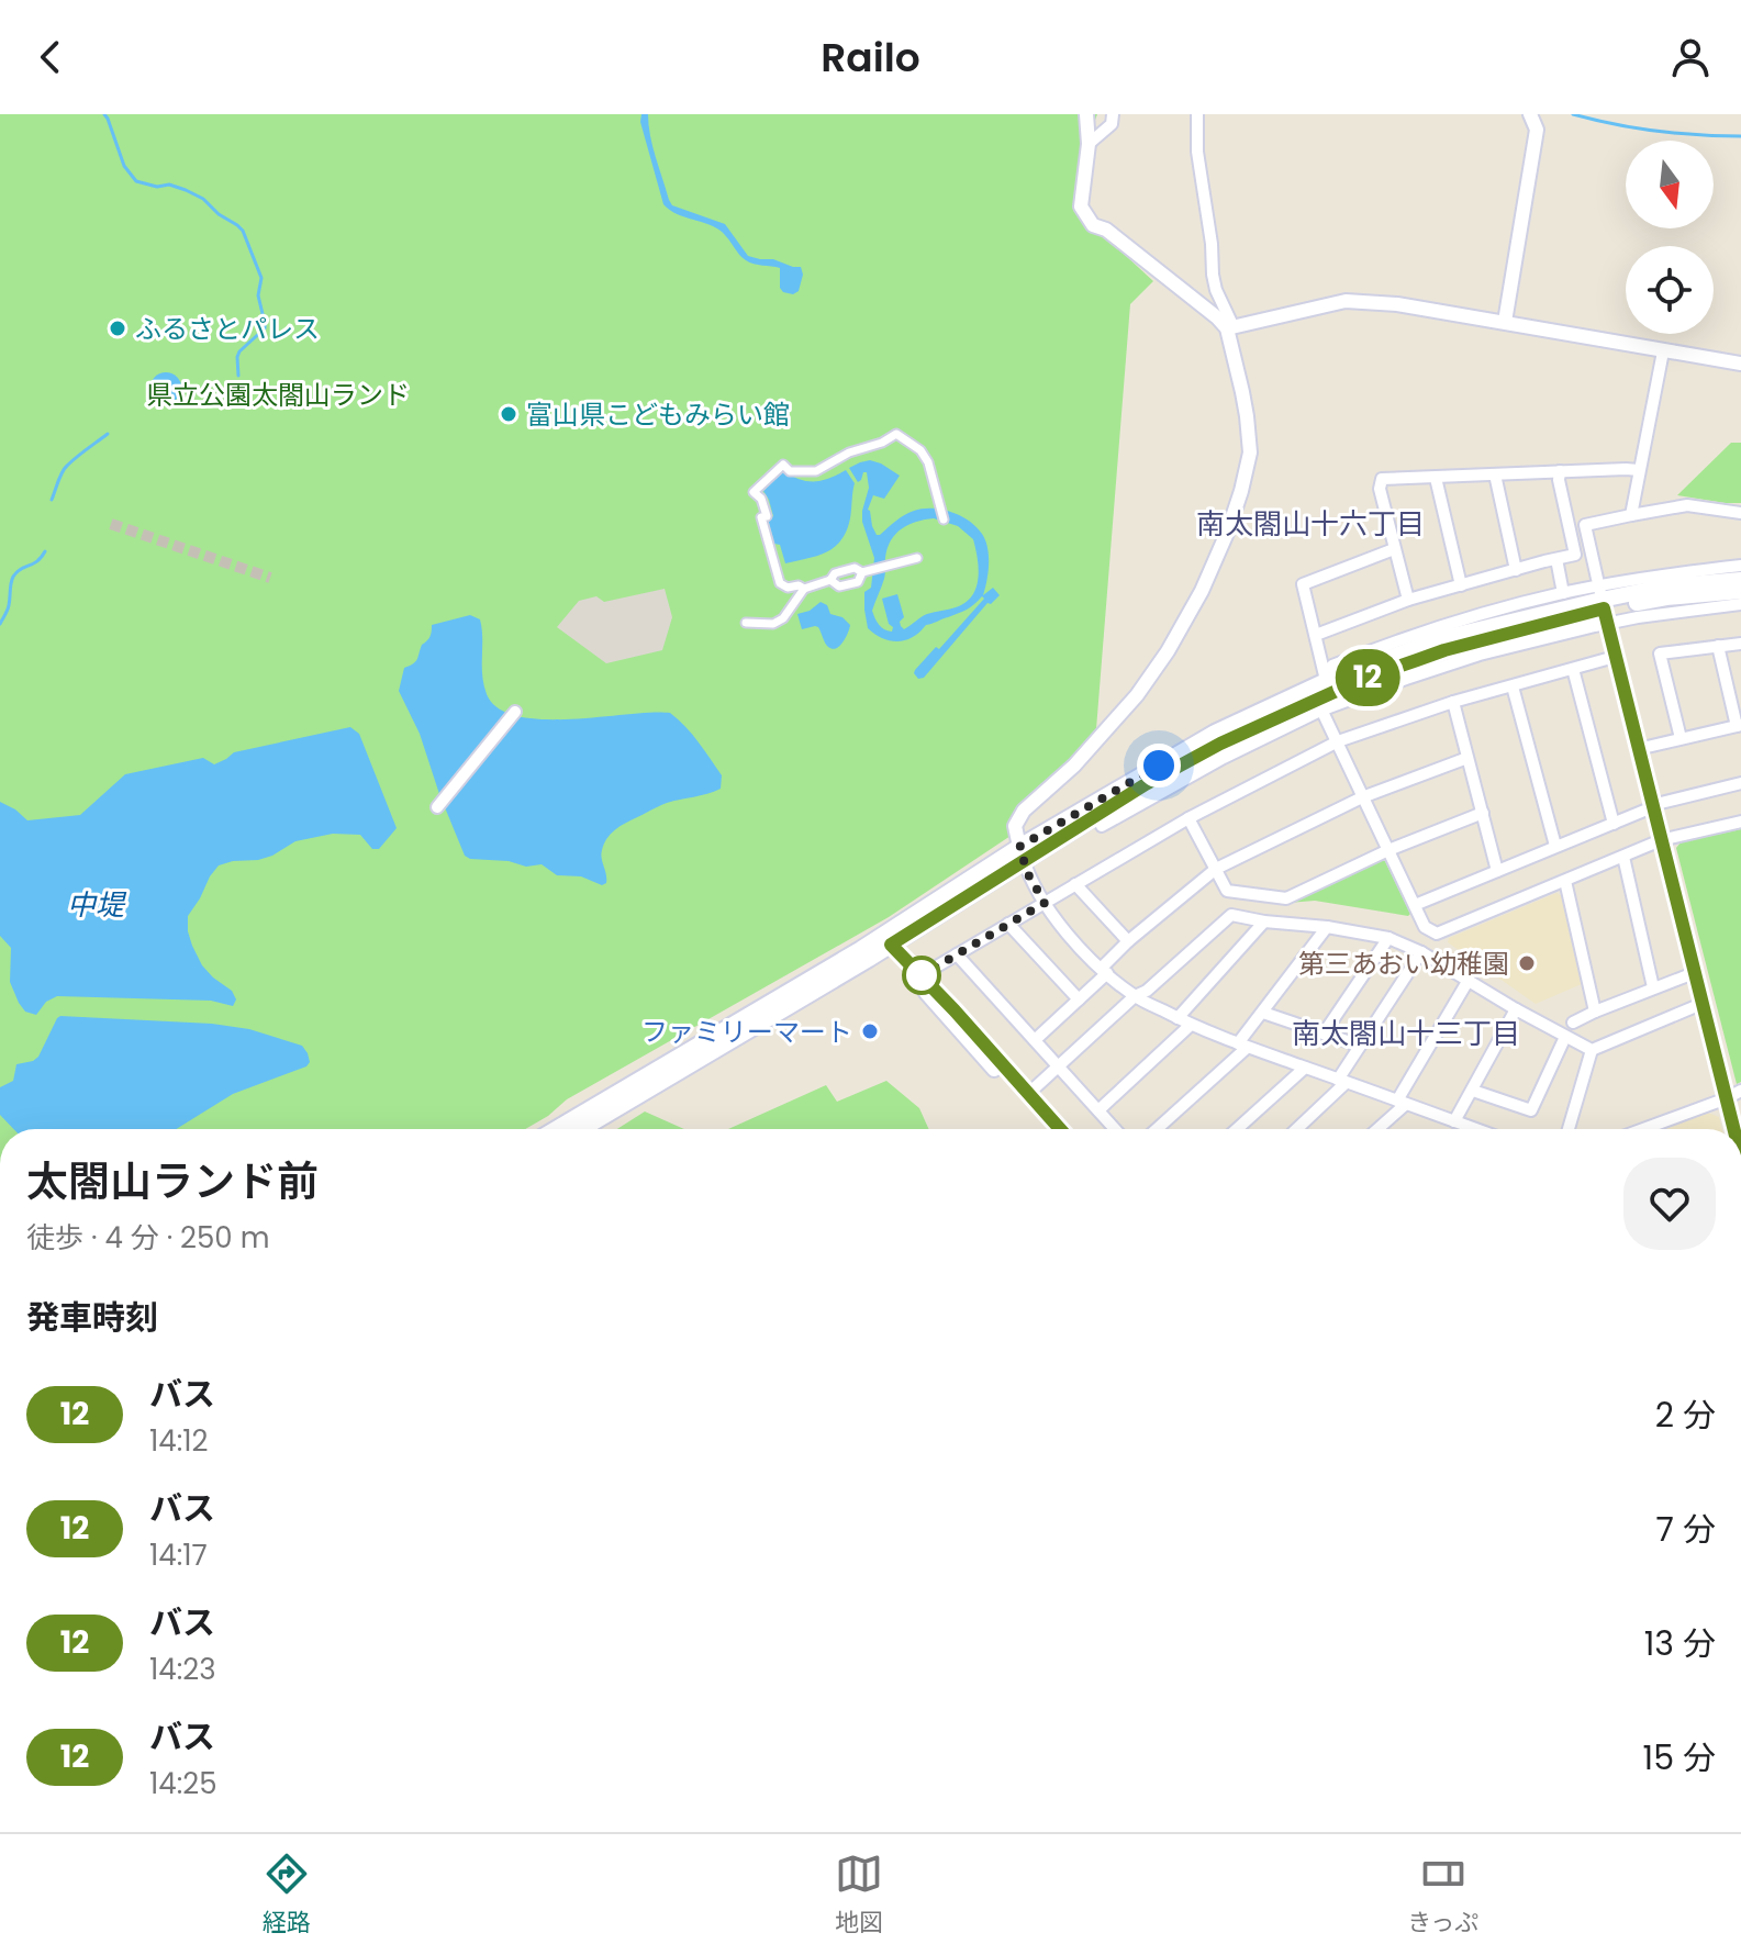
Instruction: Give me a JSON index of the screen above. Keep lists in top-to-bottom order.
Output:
{
  "districts": ["南太閤山十六丁目", "南太閤山十三丁目"],
  "water": ["中堤"],
  "parks": ["県立公園太閤山ランド"],
  "places": [
    "ふるさとパレス",
    "富山県こどもみらい館",
    "第三あおい幼稚園",
    "ファミリーマート"
  ],
  "lines": ["bus line 12"],
  "north": "bottom",
  "page": {
    "header": "Railo",
    "on_map": "12",
    "heading": [
      ["太閤山ランド前", "徒歩 · 4 分 · 250 m"],
      "発車時刻"
    ],
    "list": [
      {
        "mark": "12",
        "name": "バス",
        "note": "14:12",
        "value": "2 分"
      },
      {
        "mark": "12",
        "name": "バス",
        "note": "14:17",
        "value": "7 分"
      },
      {
        "mark": "12",
        "name": "バス",
        "note": "14:23",
        "value": "13 分"
      },
      {
        "mark": "12",
        "name": "バス",
        "note": "14:25",
        "value": "15 分"
      }
    ],
    "tabs": ["経路", "地図", "きっぷ"]
  }
}
